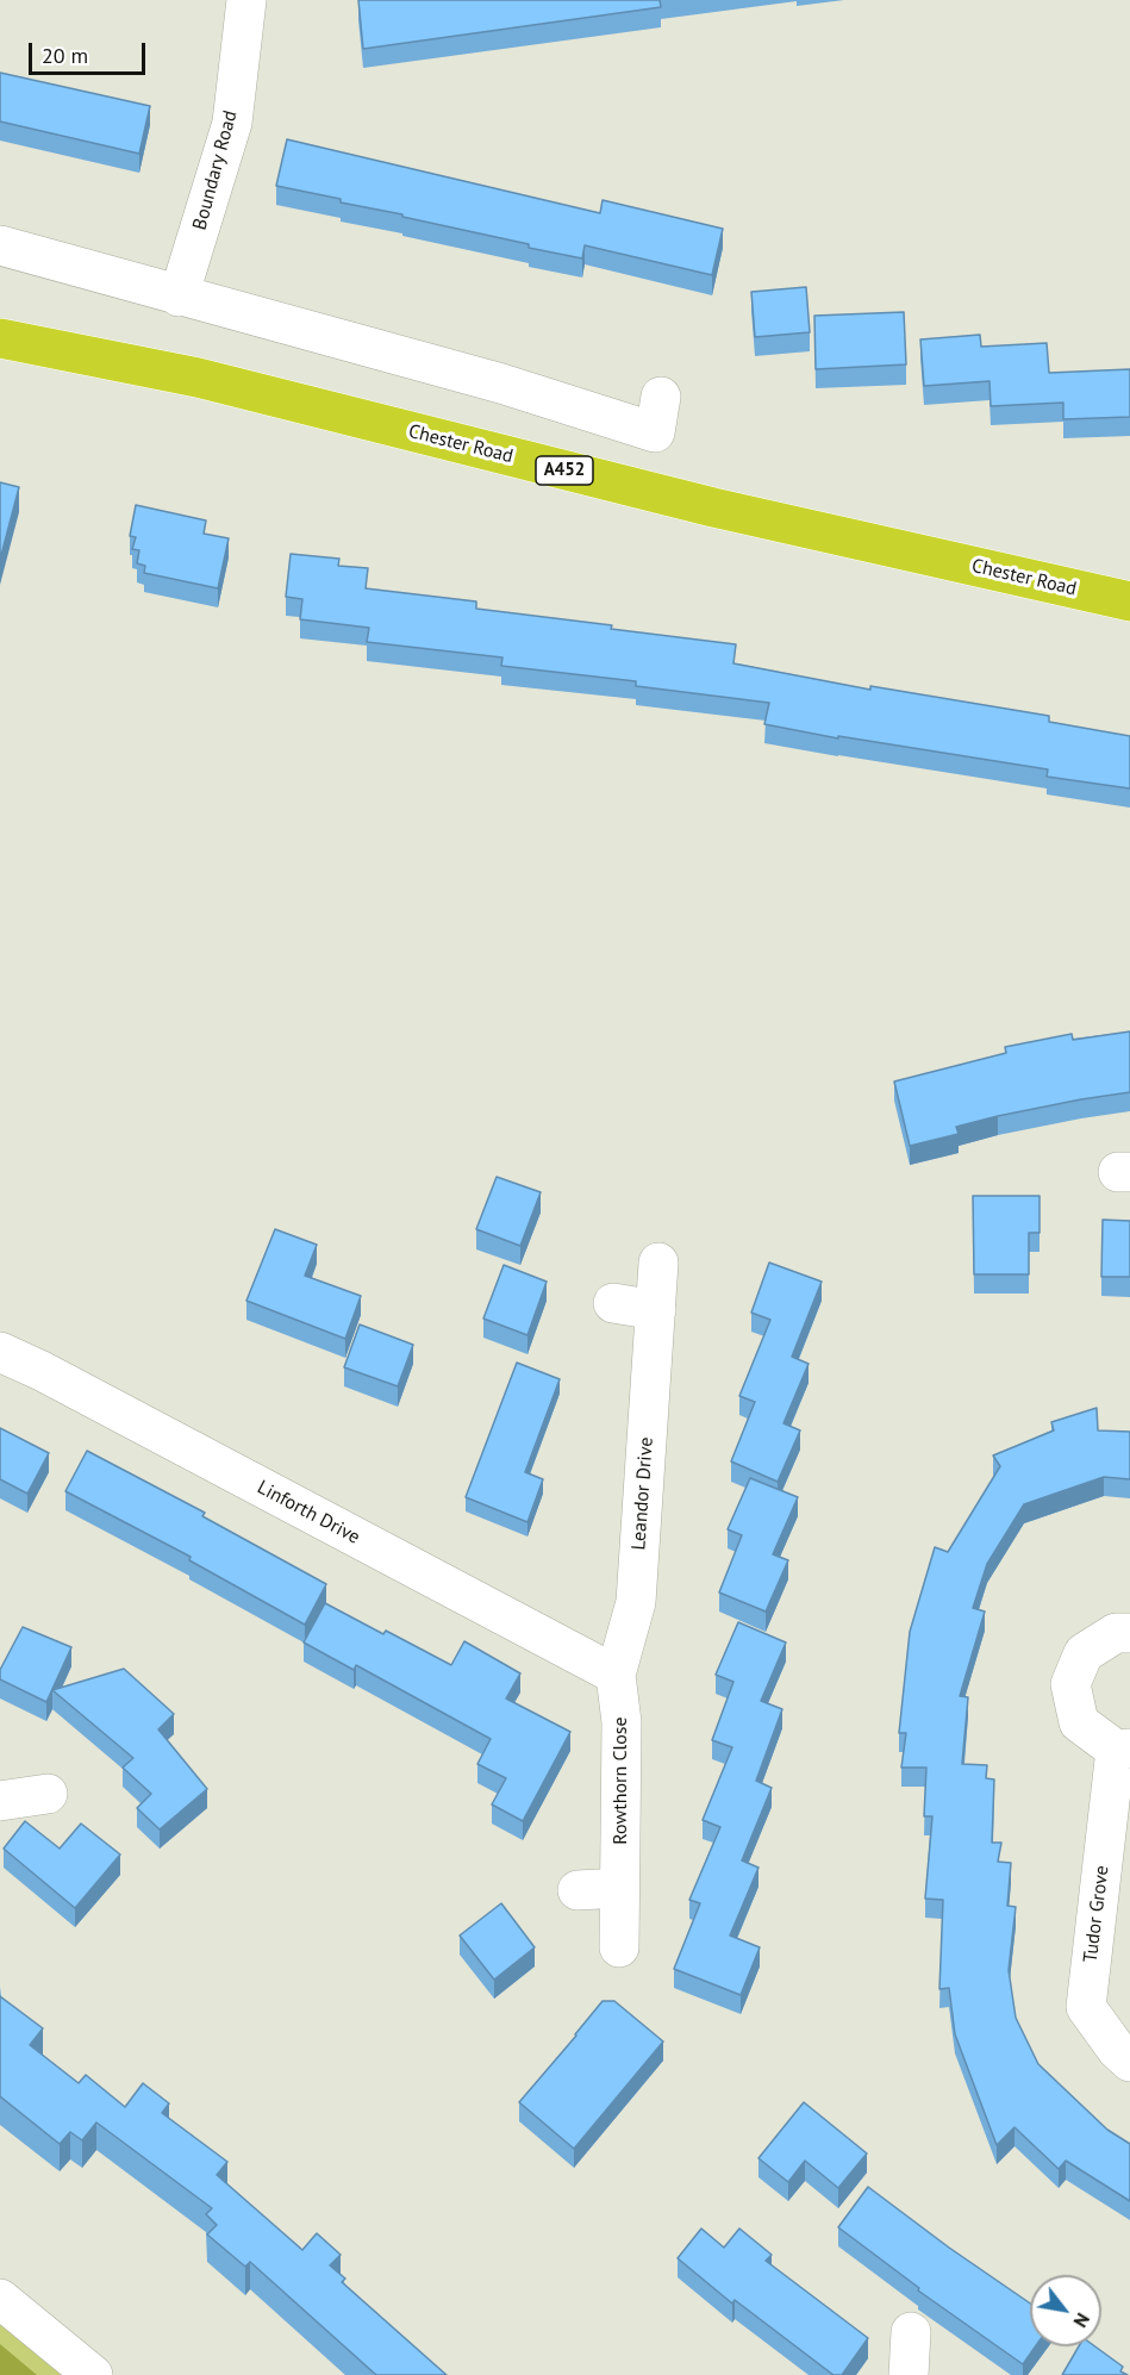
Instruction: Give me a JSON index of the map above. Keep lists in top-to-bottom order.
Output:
{
  "streets": {
    "highway": ["Chester Road", "A452"],
    "street": [
      "Boundary Road",
      "Leandor Drive",
      "Linforth Drive",
      "Rowthorn Close",
      "Tudor Grove"
    ]
  },
  "crossings": [
    ["Leandor Drive", "Linforth Drive"],
    ["Leandor Drive", "Rowthorn Close"],
    ["Linforth Drive", "Rowthorn Close"]
  ],
  "scale_bar": "20 m",
  "north": "bottom right"
}
